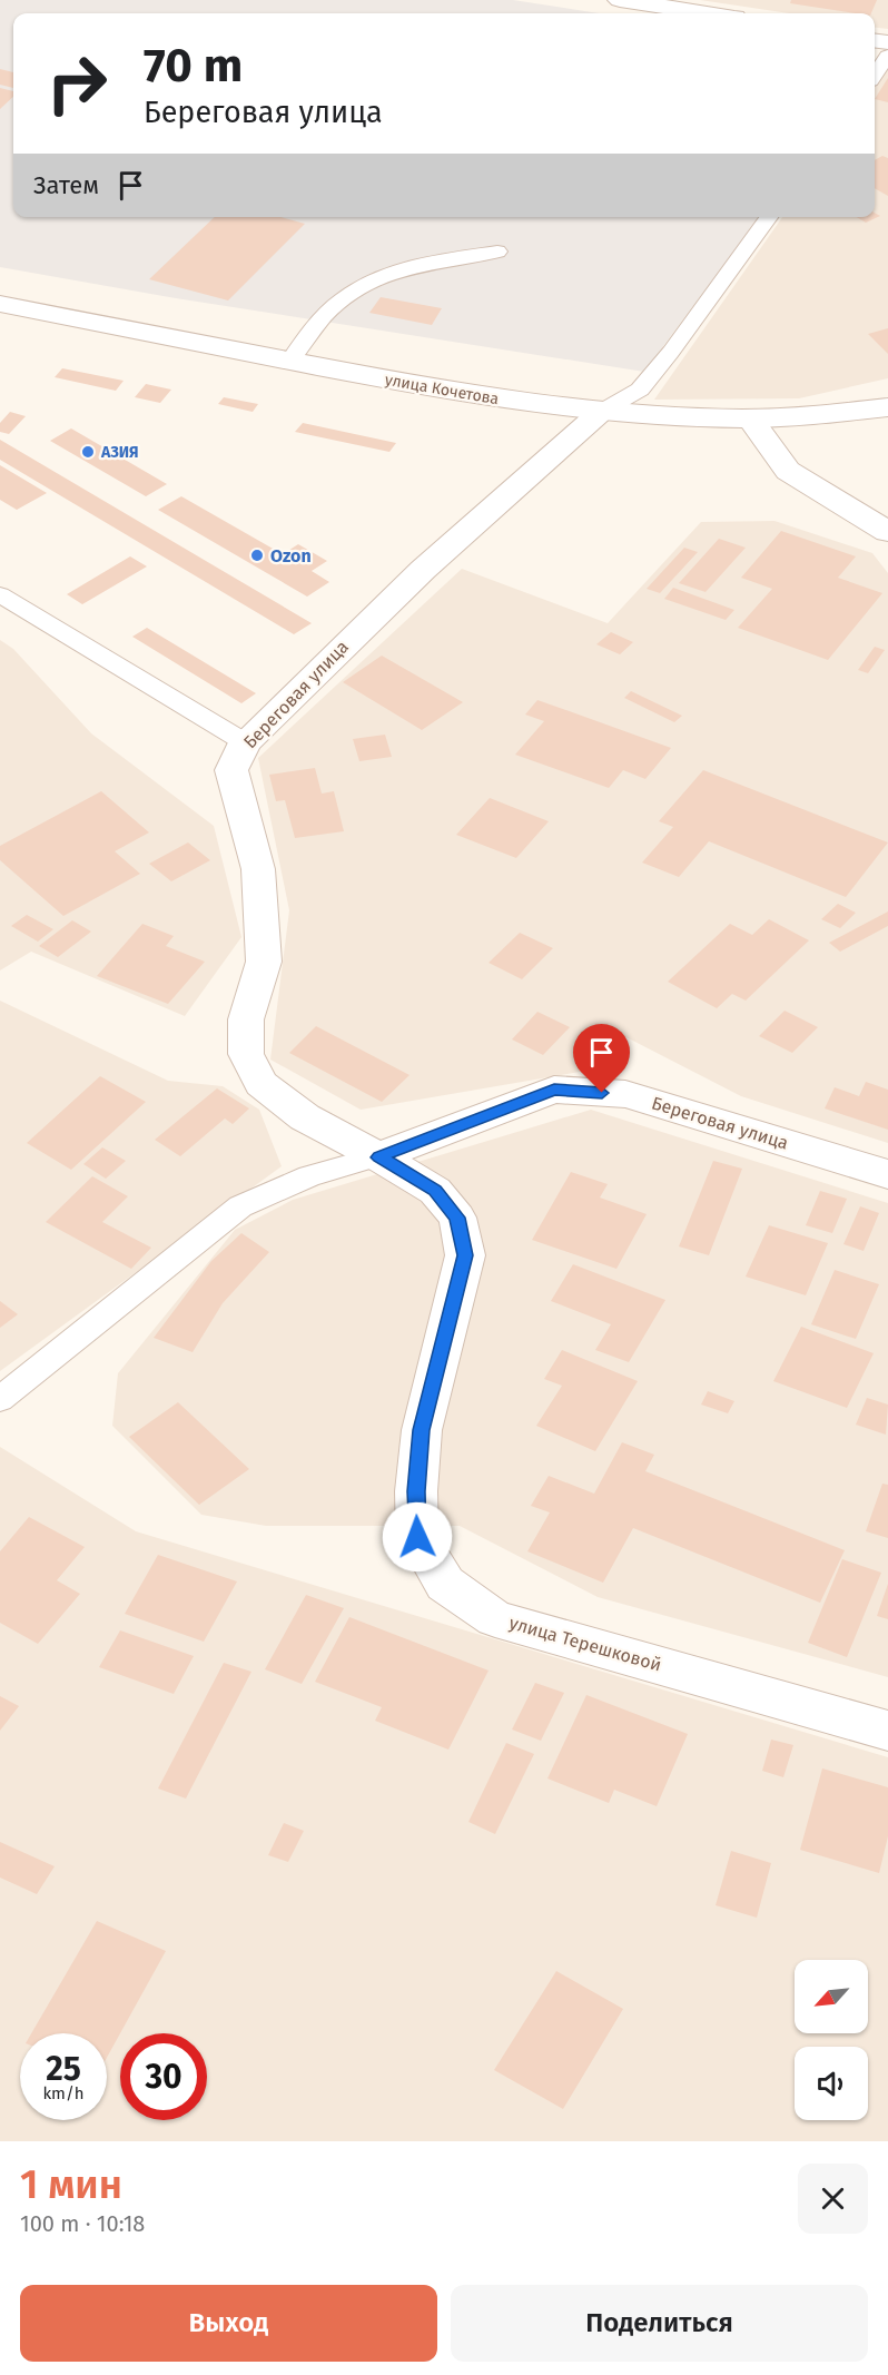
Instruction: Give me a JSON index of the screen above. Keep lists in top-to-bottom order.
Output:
{
  "streets": {
    "street": ["улица Кочетова", "Береговая улица", "улица Терешковой"]
  },
  "crossings": [
    ["улица Кочетова", "Береговая улица"],
    ["Береговая улица", "улица Терешковой"]
  ],
  "places": ["АЗИЯ", "Ozon"],
  "north": "bottom left",
  "page": {
    "turn": ["70 m", "Береговая улица"],
    "then": "Затем",
    "speed": "25 km/h",
    "limit": "30",
    "heading": ["1 мин", "100 m · 10:18"],
    "buttons": ["Выход", "Поделиться"]
  }
}
